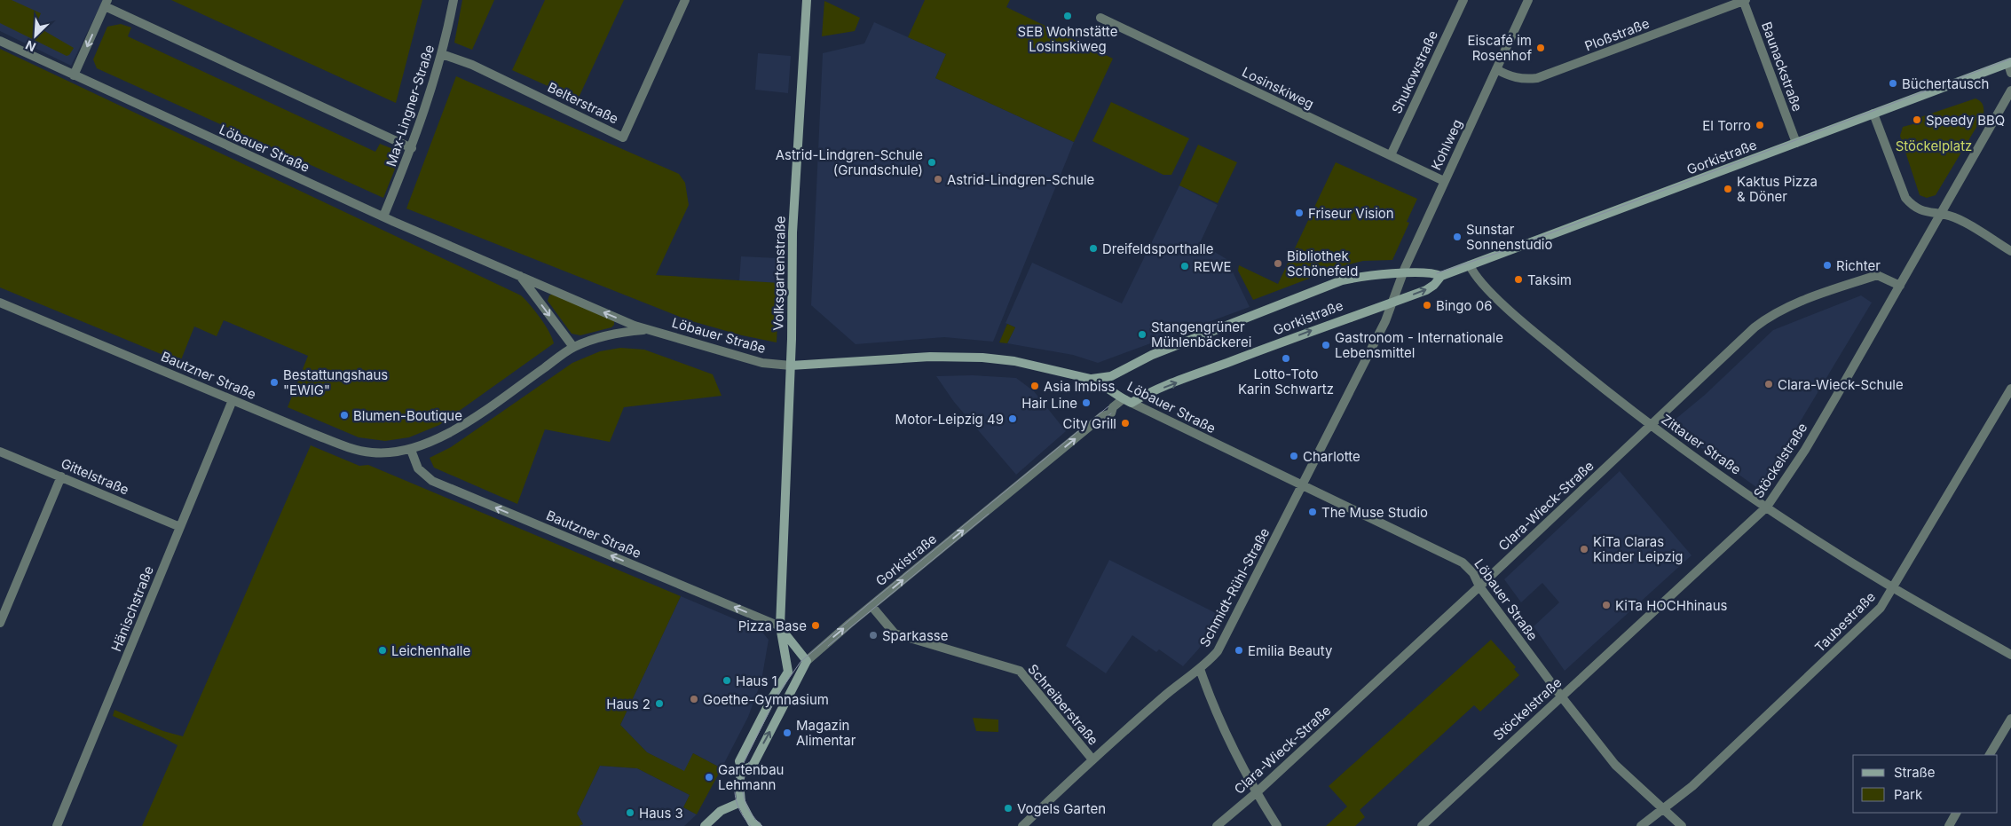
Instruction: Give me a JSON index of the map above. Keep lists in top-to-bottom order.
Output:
{
  "streets": {
    "main road": ["Löbauer Straße", "Gorkistraße", "Volksgartenstraße"],
    "street": [
      "Ploßstraße",
      "Baunackstraße",
      "Shukowstraße",
      "Losinskiweg",
      "Belterstraße",
      "Max-Lingner-Straße",
      "Kohlweg",
      "Bautzner Straße",
      "Zittauer Straße",
      "Stöckelstraße",
      "Gittelstraße",
      "Clara-Wieck-Straße",
      "Schmidt-Rühl-Straße",
      "Hänischstraße",
      "Taubestraße",
      "Schreiberstraße"
    ]
  },
  "crossings": [
    ["Ploßstraße", "Baunackstraße"],
    ["Ploßstraße", "Kohlweg"],
    ["Baunackstraße", "Gorkistraße"],
    ["Shukowstraße", "Losinskiweg"],
    ["Losinskiweg", "Kohlweg"],
    ["Belterstraße", "Max-Lingner-Straße"],
    ["Max-Lingner-Straße", "Löbauer Straße"],
    ["Kohlweg", "Gorkistraße"],
    ["Kohlweg", "Schmidt-Rühl-Straße"],
    ["Löbauer Straße", "Gorkistraße"],
    ["Löbauer Straße", "Volksgartenstraße"],
    ["Löbauer Straße", "Bautzner Straße"],
    ["Löbauer Straße", "Stöckelstraße"],
    ["Löbauer Straße", "Clara-Wieck-Straße"],
    ["Löbauer Straße", "Schmidt-Rühl-Straße"],
    ["Löbauer Straße", "Taubestraße"],
    ["Gorkistraße", "Volksgartenstraße"],
    ["Gorkistraße", "Zittauer Straße"],
    ["Gorkistraße", "Schmidt-Rühl-Straße"],
    ["Gorkistraße", "Schreiberstraße"],
    ["Volksgartenstraße", "Bautzner Straße"],
    ["Bautzner Straße", "Hänischstraße"],
    ["Zittauer Straße", "Stöckelstraße"],
    ["Zittauer Straße", "Clara-Wieck-Straße"],
    ["Zittauer Straße", "Taubestraße"],
    ["Stöckelstraße", "Clara-Wieck-Straße"],
    ["Gittelstraße", "Hänischstraße"],
    ["Schmidt-Rühl-Straße", "Schreiberstraße"]
  ],
  "one_way": ["Bautzner Straße"],
  "parks": ["Stöckelplatz"],
  "places": [
    "SEB Wohnstätte Losinskiweg",
    "Eiscafé im Rosenhof",
    "Büchertausch",
    "Speedy BBQ",
    "El Torro",
    "Astrid-Lindgren-Schule (Grundschule)",
    "Astrid-Lindgren-Schule",
    "Kaktus Pizza & Döner",
    "Friseur Vision",
    "Sunstar Sonnenstudio",
    "Dreifeldsporthalle",
    "Bibliothek Schönefeld",
    "Richter",
    "REWE",
    "Taksim",
    "Bingo 06",
    "Stangengrüner Mühlenbäckerei",
    "Gastronom - Internationale Lebensmittel",
    "Lotto-Toto Karin Schwartz",
    "Bestattungshaus \"EWIG\"",
    "Clara-Wieck-Schule",
    "Asia Imbiss",
    "Hair Line",
    "Blumen-Boutique",
    "Motor-Leipzig 49",
    "City Grill",
    "Charlotte",
    "The Muse Studio",
    "KiTa Claras Kinder Leipzig",
    "KiTa HOCHhinaus",
    "Pizza Base",
    "Sparkasse",
    "Leichenhalle",
    "Emilia Beauty",
    "Haus 1",
    "Goethe-Gymnasium",
    "Haus 2",
    "Magazin Alimentar",
    "Gartenbau Lehmann",
    "Vogels Garten",
    "Haus 3"
  ],
  "legend": ["Straße", "Park"],
  "north": "bottom left"
}
